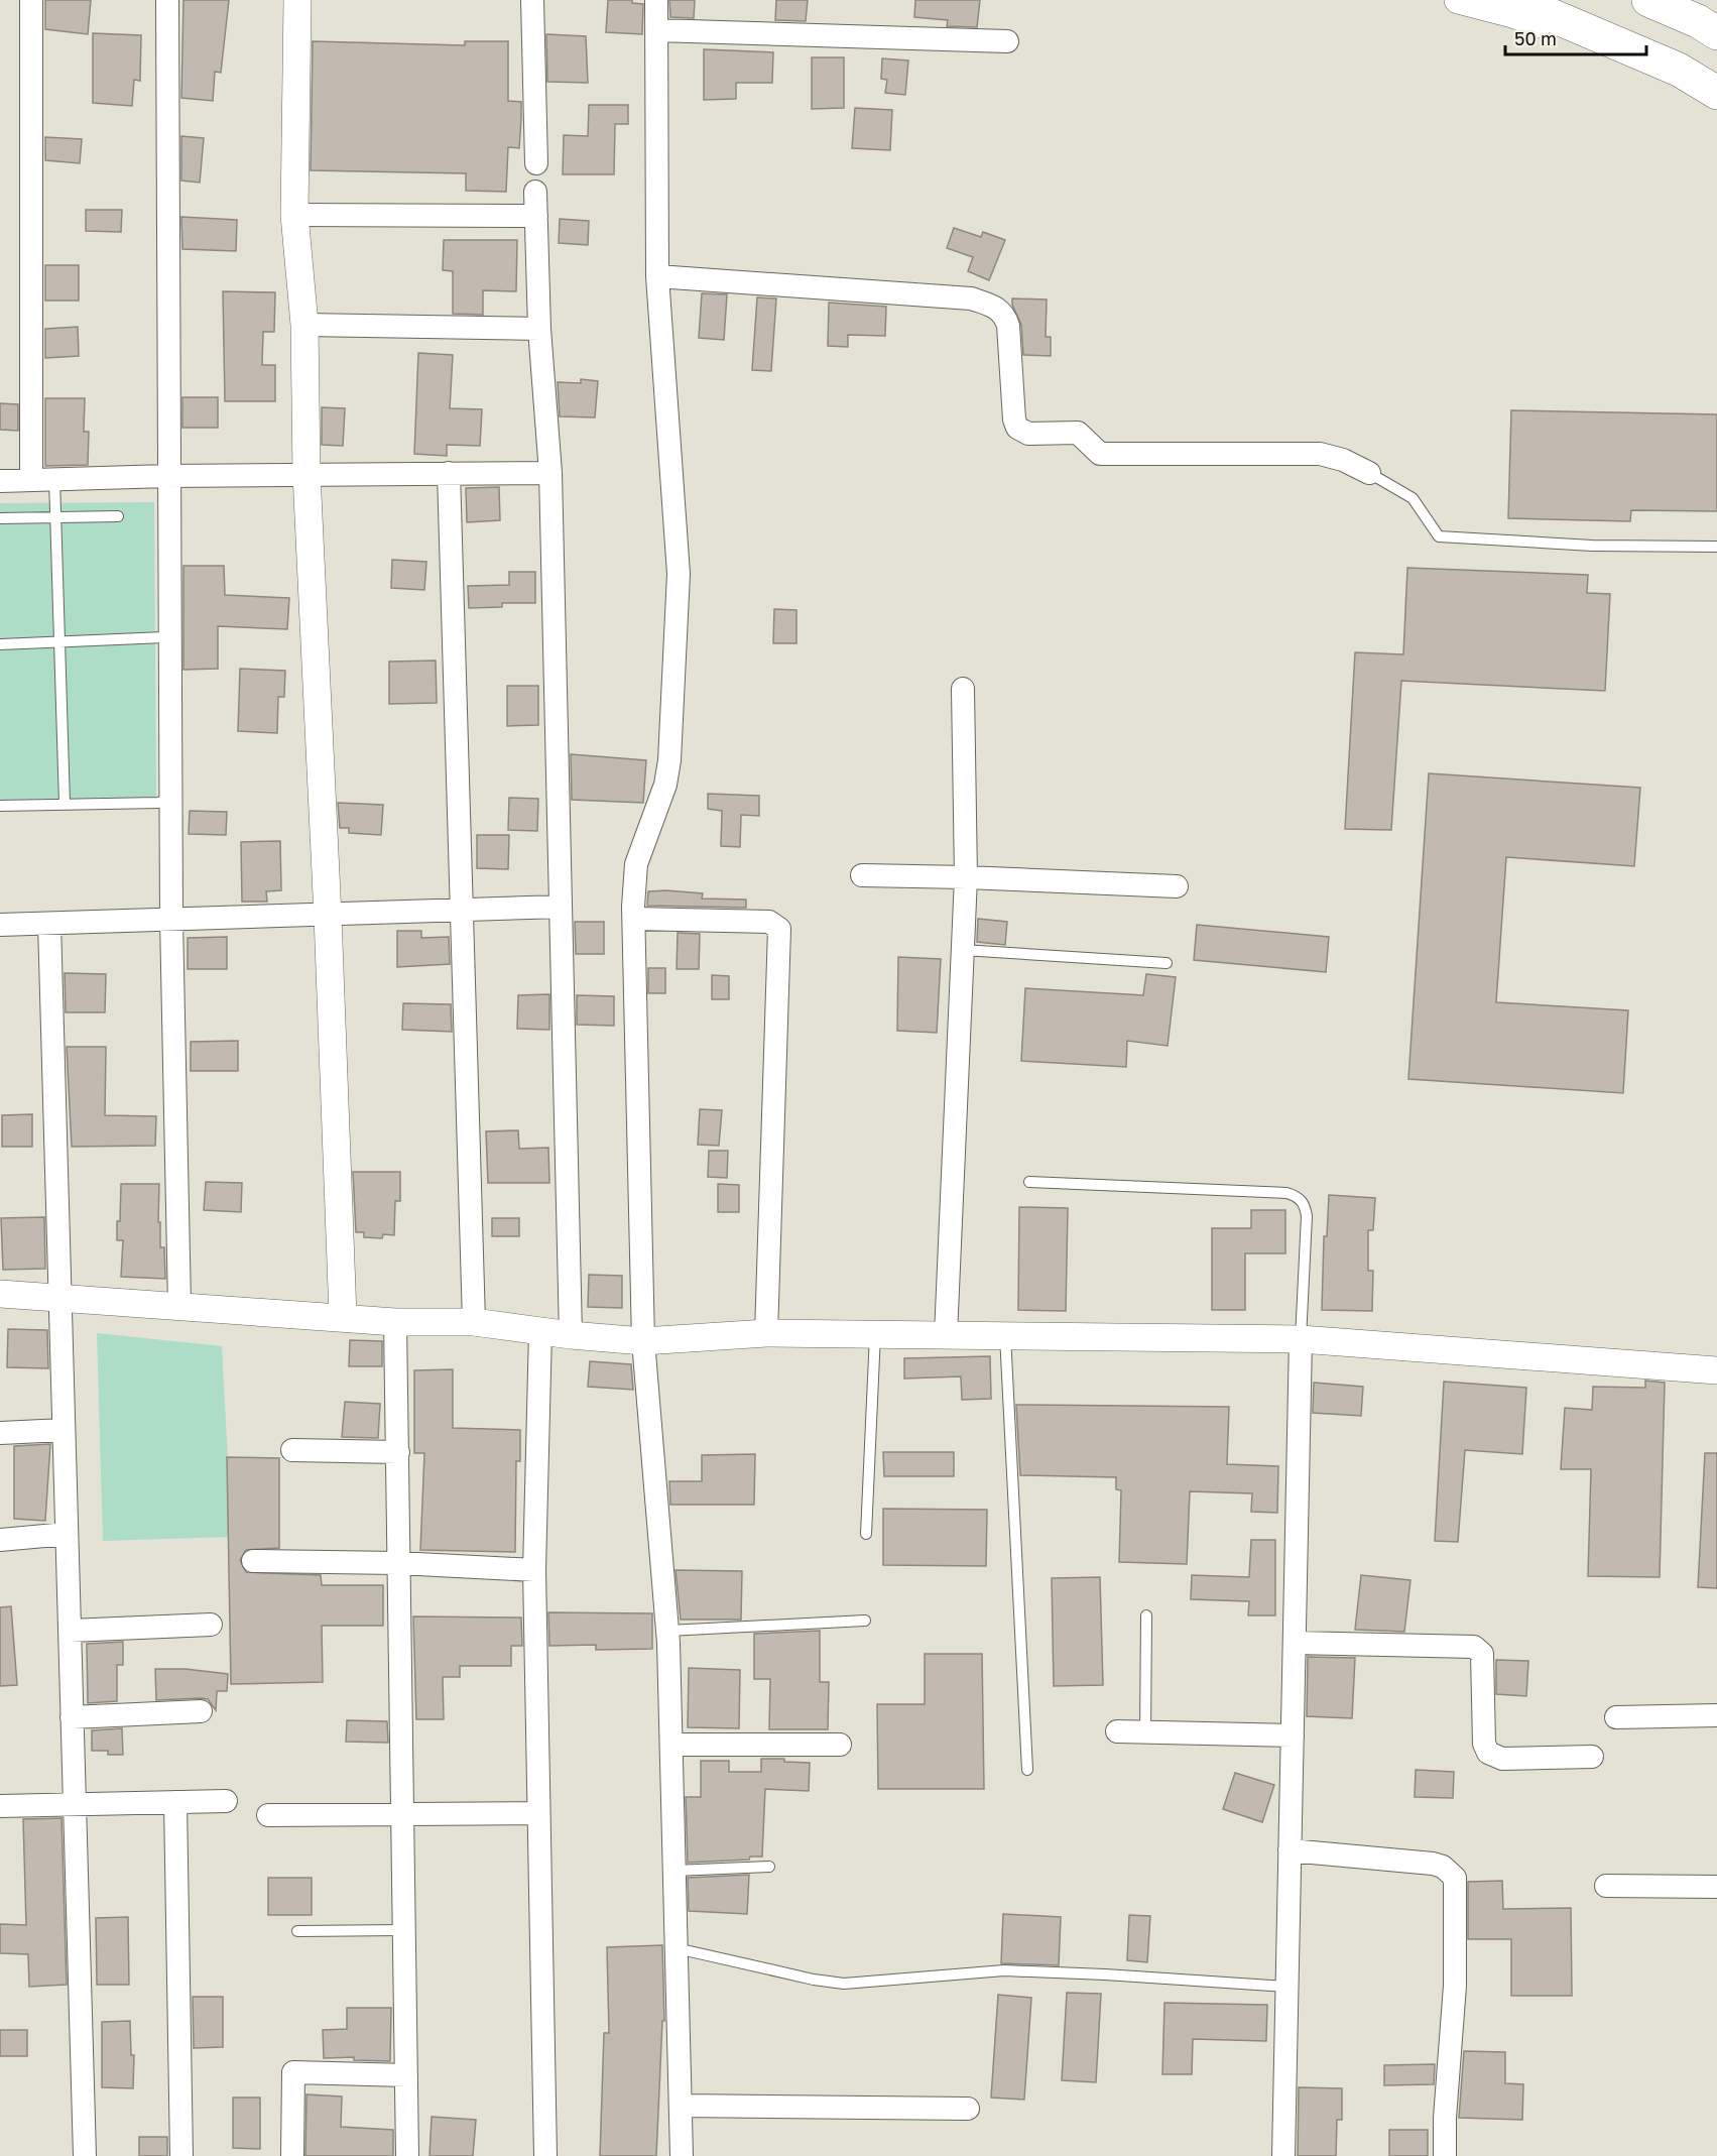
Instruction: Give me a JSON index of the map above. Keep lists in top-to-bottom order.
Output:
{
  "scale_bar": "50 m"
}
